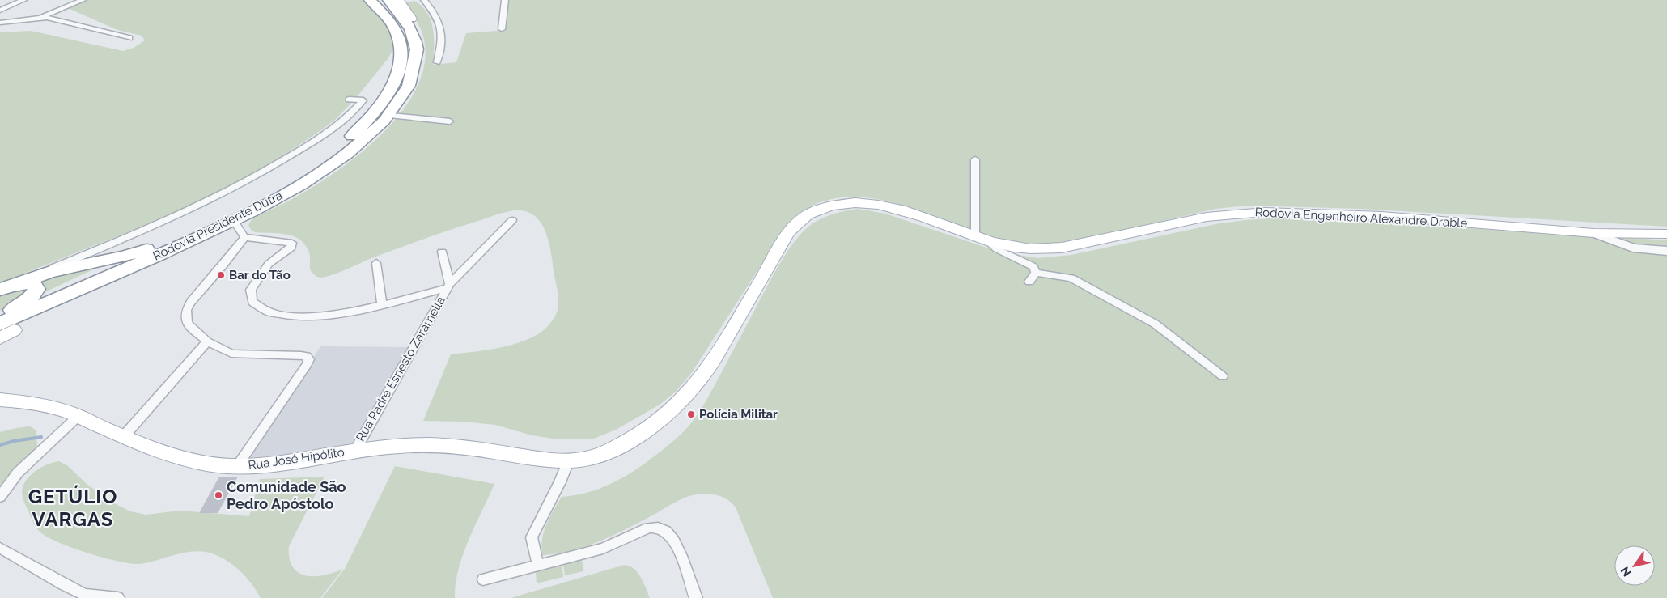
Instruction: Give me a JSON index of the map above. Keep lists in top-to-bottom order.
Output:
{
  "streets": {
    "highway": ["Rodovia Presidente Dutra"],
    "main road": ["Rodovia Engenheiro Alexandre Drable", "Rua José Hipólito"],
    "street": ["Rua Padre Esnesto Zaramella"]
  },
  "crossings": [
    ["Rodovia Engenheiro Alexandre Drable", "Rua José Hipólito"],
    ["Rua Padre Esnesto Zaramella", "Rua José Hipólito"]
  ],
  "districts": ["GETÚLIO VARGAS"],
  "places": ["Bar do Tão", "Polícia Militar", "Comunidade São Pedro Apóstolo"],
  "north": "bottom left"
}
